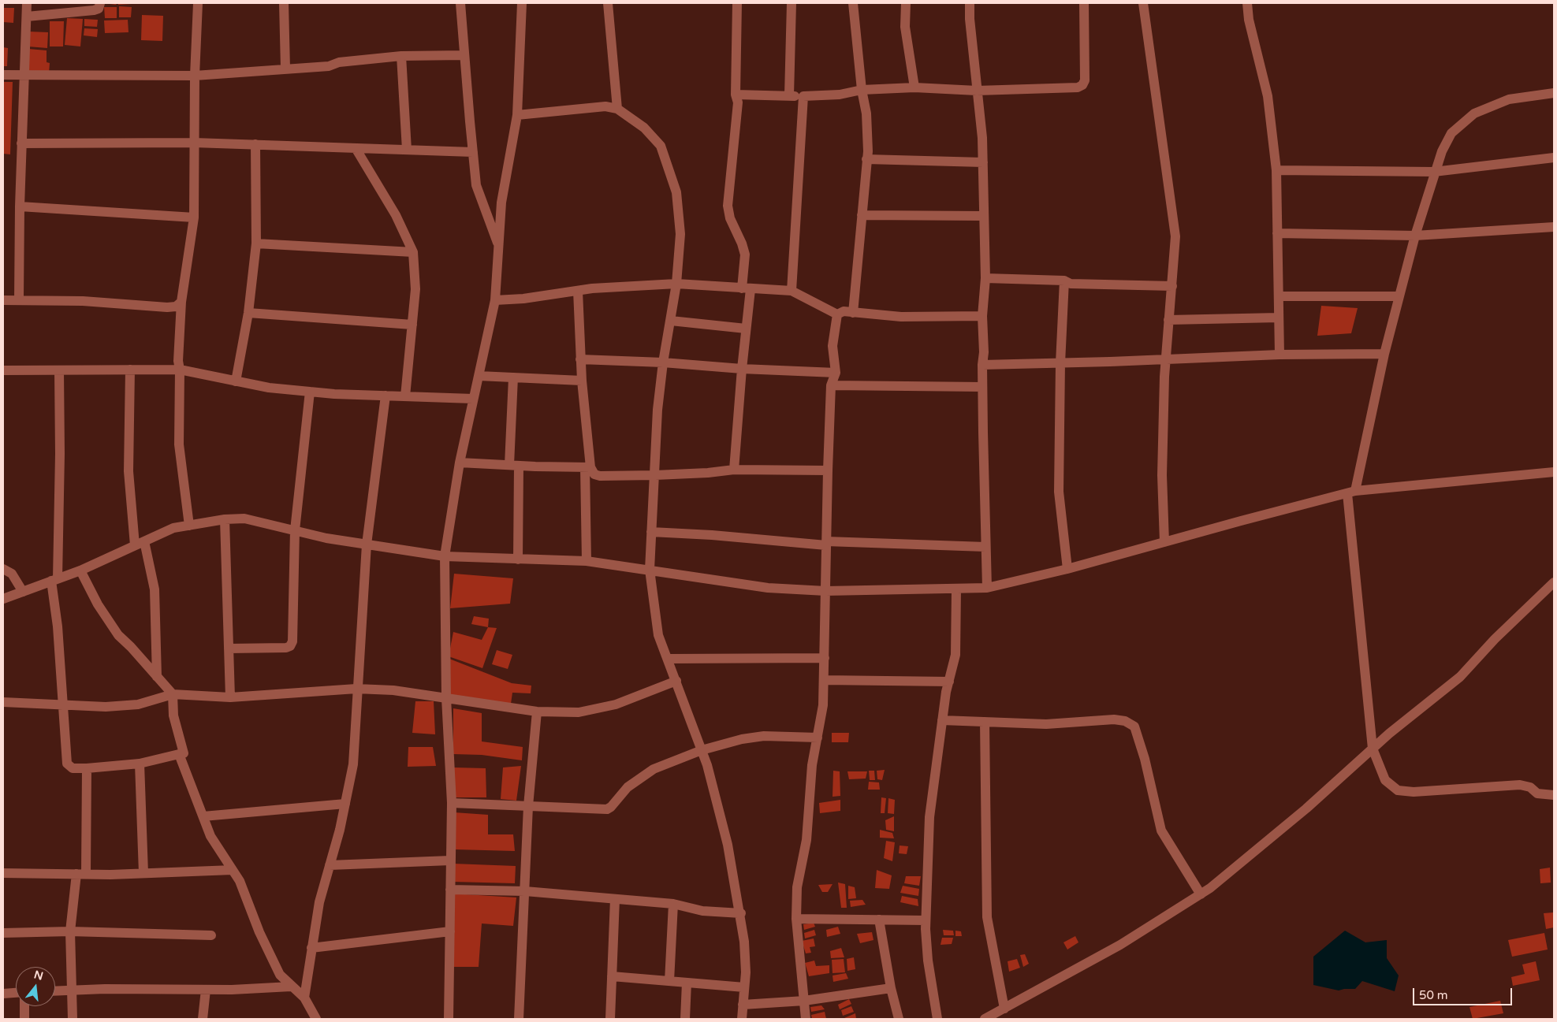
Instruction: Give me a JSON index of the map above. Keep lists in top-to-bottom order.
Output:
{
  "scale_bar": "50 m",
  "north": "top"
}
